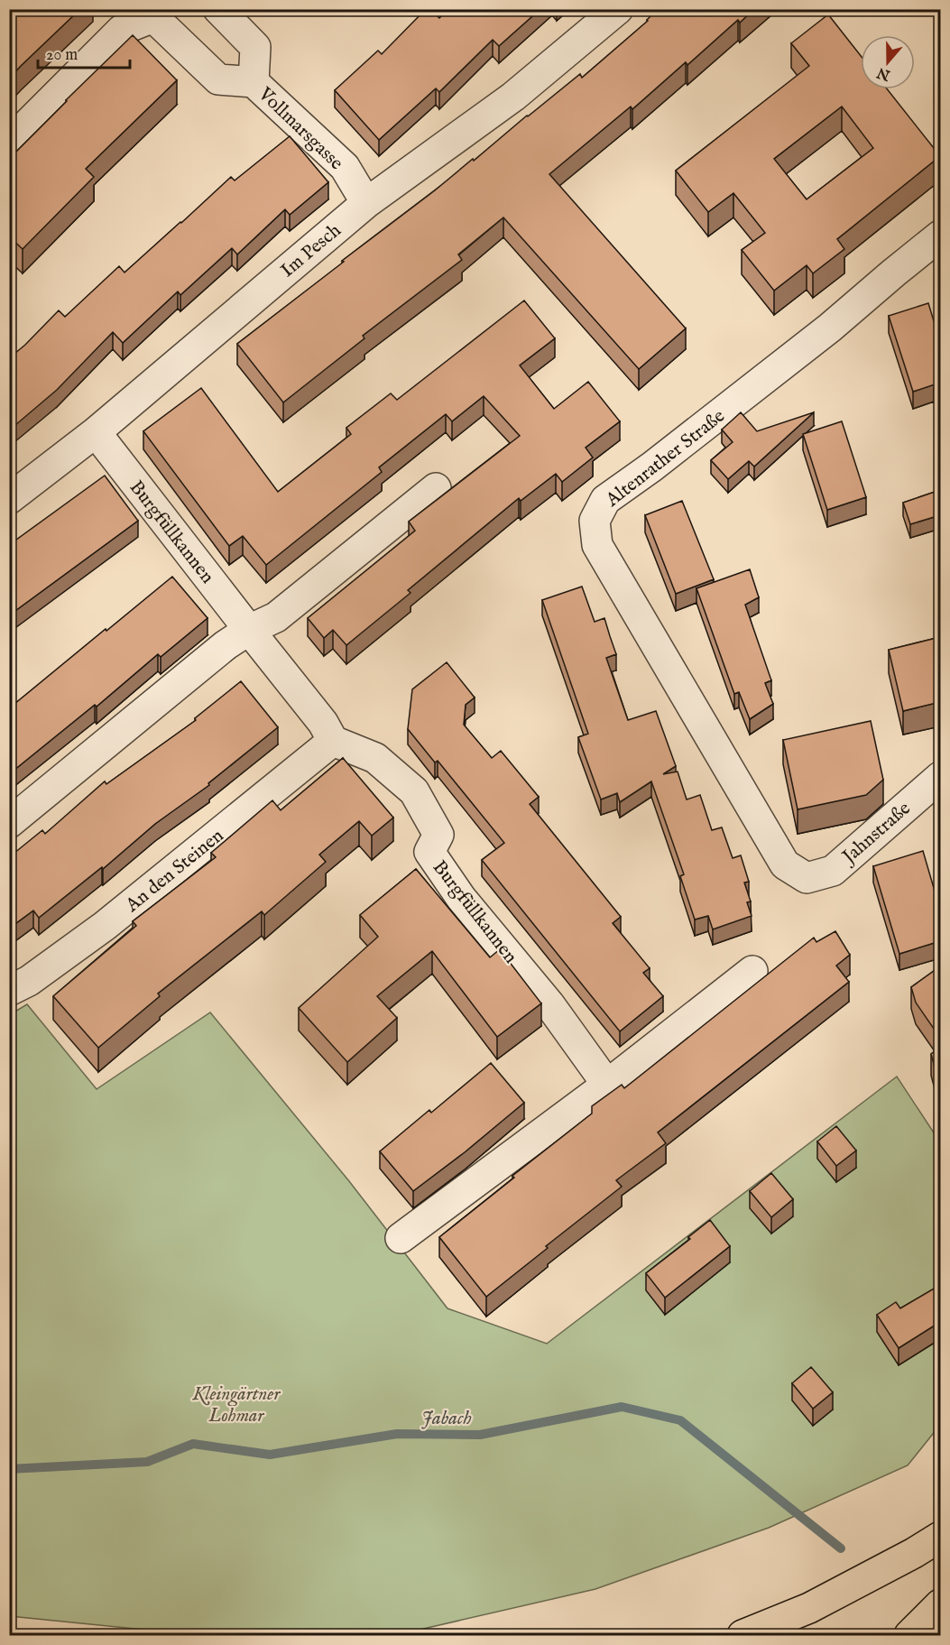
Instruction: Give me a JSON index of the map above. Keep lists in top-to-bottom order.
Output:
{
  "streets": {
    "street": [
      "Vollmarsgasse",
      "Im Pesch",
      "Altenrather Straße",
      "Burgfüllkannen",
      "Jahnstraße",
      "An den Steinen"
    ]
  },
  "crossings": [
    ["Vollmarsgasse", "Im Pesch"],
    ["Im Pesch", "Burgfüllkannen"],
    ["Altenrather Straße", "Jahnstraße"],
    ["Burgfüllkannen", "An den Steinen"]
  ],
  "water": ["Jabach"],
  "parks": ["Kleingärtner Lohmar"],
  "scale_bar": "20 m",
  "north": "bottom"
}
